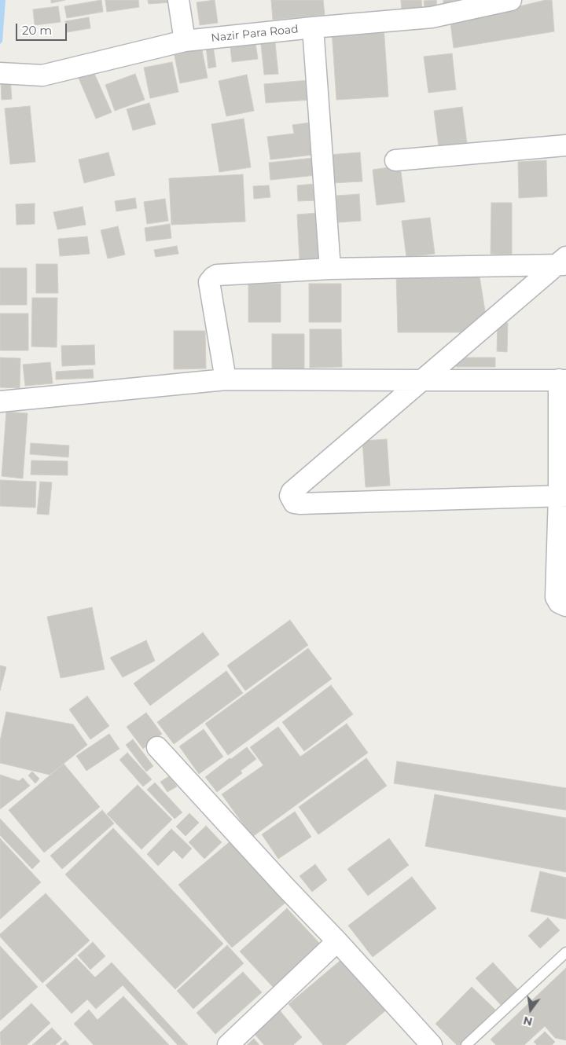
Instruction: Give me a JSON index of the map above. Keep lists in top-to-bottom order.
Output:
{
  "streets": {
    "street": ["Nazir Para Road"]
  },
  "scale_bar": "20 m",
  "north": "bottom"
}
